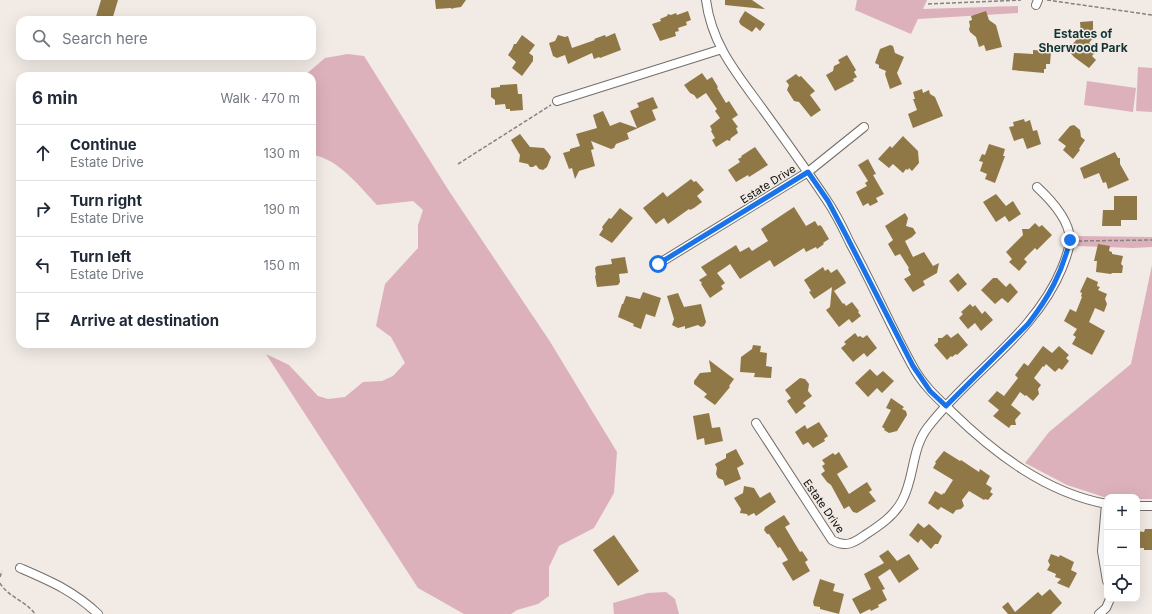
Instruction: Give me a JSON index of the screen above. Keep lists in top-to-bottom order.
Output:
{
  "streets": {
    "street": ["Estate Drive"]
  },
  "districts": ["Estates of Sherwood Park"],
  "page": {
    "search": "Search here",
    "heading": ["6 min", "Walk · 470 m"],
    "list": [
      ["Continue", "Estate Drive", "130 m"],
      ["Turn right", "Estate Drive", "190 m"],
      ["Turn left", "Estate Drive", "150 m"],
      "Arrive at destination"
    ],
    "map_buttons": ["+", "−"]
  }
}
